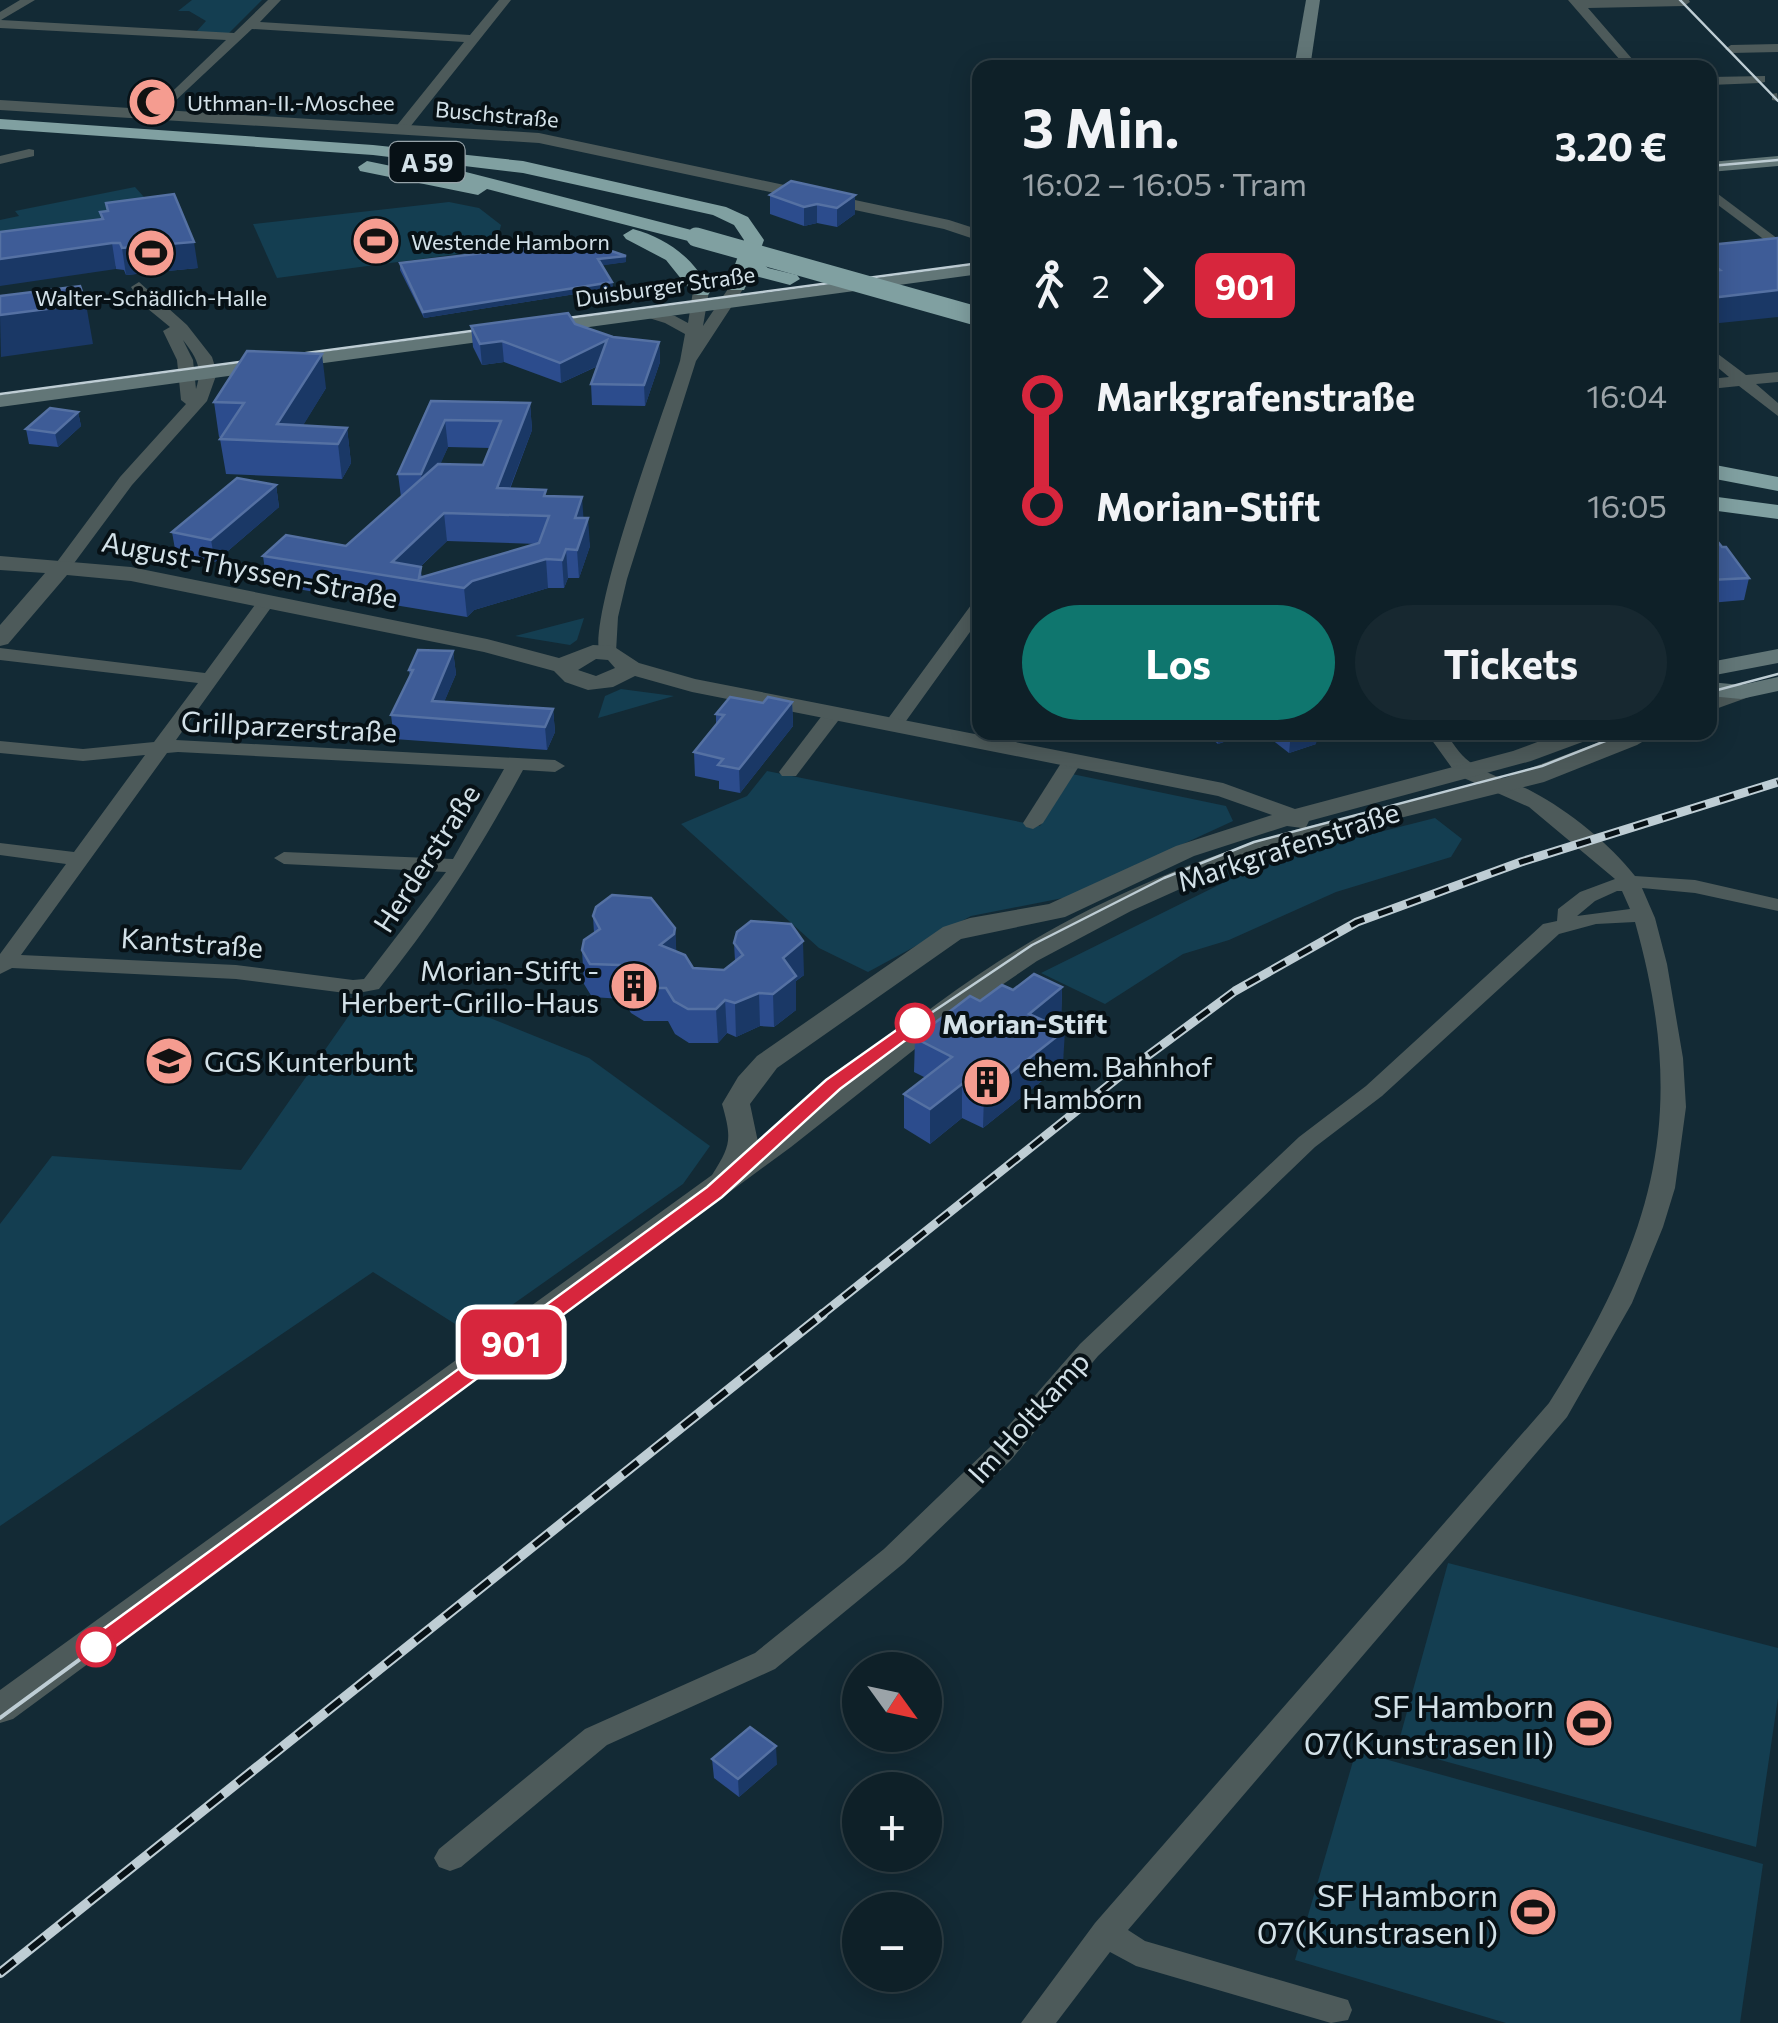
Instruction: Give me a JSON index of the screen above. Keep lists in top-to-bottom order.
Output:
{
  "streets": {
    "highway": ["A 59"],
    "main road": ["Duisburger Straße"],
    "street": [
      "Buschstraße",
      "August-Thyssen-Straße",
      "Grillparzerstraße",
      "Markgrafenstraße",
      "Herderstraße",
      "Kantstraße",
      "Im Holtkamp"
    ]
  },
  "crossings": [
    ["Grillparzerstraße", "Herderstraße"],
    ["Herderstraße", "Kantstraße"]
  ],
  "places": {
    "mosque": ["Uthman-II.-Moschee"],
    "sports": [
      "Westende Hamborn",
      "Walter-Schädlich-Halle",
      "SF Hamborn 07(Kunstrasen II)",
      "SF Hamborn 07(Kunstrasen I)"
    ],
    "building": ["Morian-Stift - Herbert-Grillo-Haus", "ehem. Bahnhof Hamborn"],
    "other": ["Morian-Stift"],
    "school or university": ["GGS Kunterbunt"]
  },
  "lines": ["tram line 901"],
  "north": "bottom right",
  "page": {
    "on_map": "901",
    "heading": ["3 Min.", "16:02 – 16:05 · Tram", "3.20 €"],
    "legs": ["2", "901"],
    "list": [
      {
        "name": "Markgrafenstraße",
        "value": "16:04"
      },
      {
        "name": "Morian-Stift",
        "value": "16:05"
      }
    ],
    "buttons": ["Los", "Tickets"],
    "map_buttons": ["+", "−"]
  }
}
